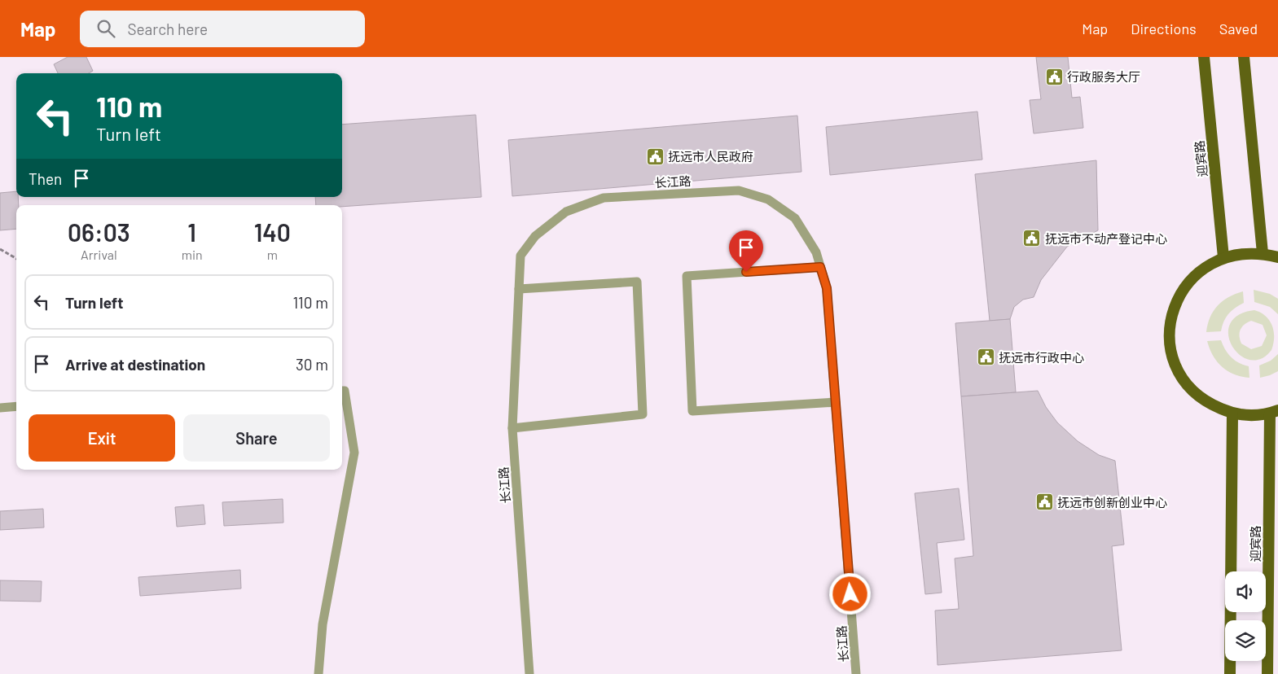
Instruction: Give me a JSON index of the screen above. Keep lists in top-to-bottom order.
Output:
{
  "streets": {
    "main road": ["迎宾路"],
    "lane": ["长江路"]
  },
  "places": {
    "public building": [
      "行政服务大厅",
      "抚远市人民政府",
      "抚远市不动产登记中心",
      "抚远市行政中心",
      "抚远市创新创业中心"
    ]
  },
  "page": {
    "header": "Map",
    "search": "Search here",
    "nav": ["Map", "Directions", "Saved"],
    "turn": ["110 m", "Turn left"],
    "then": "Then",
    "eta": [
      "06:03",
      "Arrival",
      "1",
      "min",
      "140",
      "m"
    ],
    "list": [
      {
        "name": "Turn left",
        "value": "110 m"
      },
      {
        "name": "Arrive at destination",
        "value": "30 m"
      }
    ],
    "buttons": ["Exit", "Share"]
  }
}
